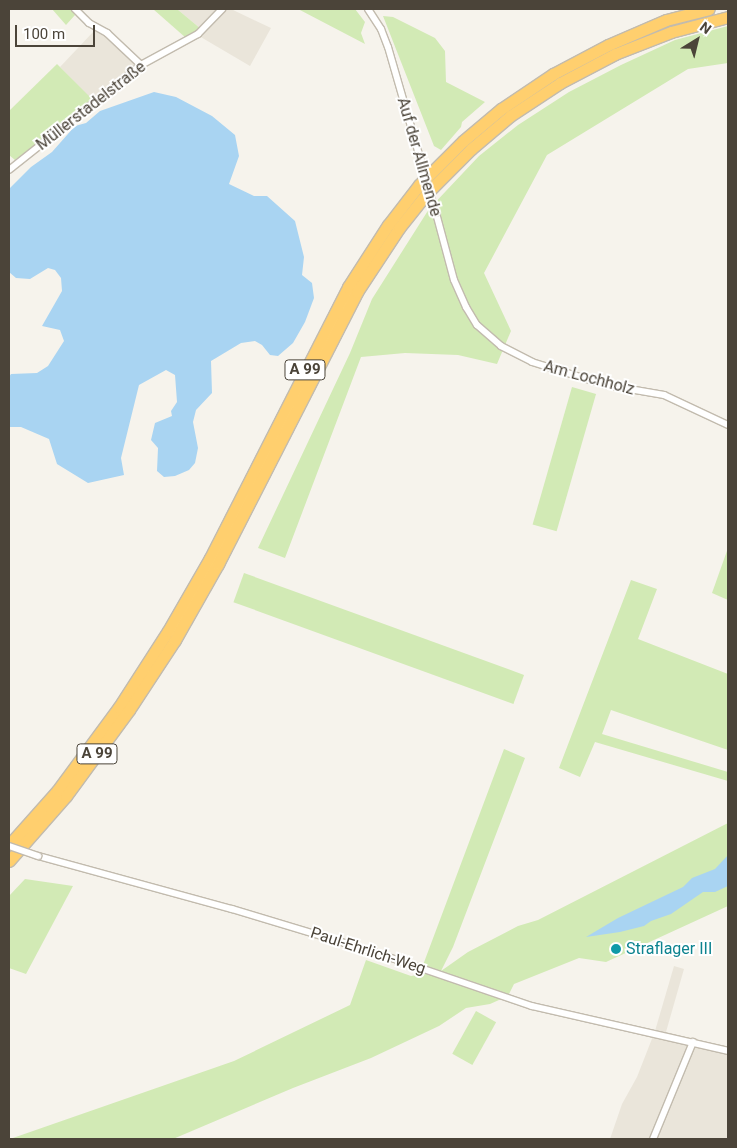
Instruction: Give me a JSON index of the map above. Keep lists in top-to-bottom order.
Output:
{
  "streets": {
    "highway": ["A 99"],
    "street": [
      "Müllerstadelstraße",
      "Auf der Allmende",
      "Am Lochholz",
      "Paul-Ehrlich-Weg"
    ]
  },
  "crossings": [
    ["Auf der Allmende", "Am Lochholz"],
    ["A 99", "Paul-Ehrlich-Weg"]
  ],
  "places": ["Straflager III"],
  "scale_bar": "100 m",
  "north": "top right"
}
